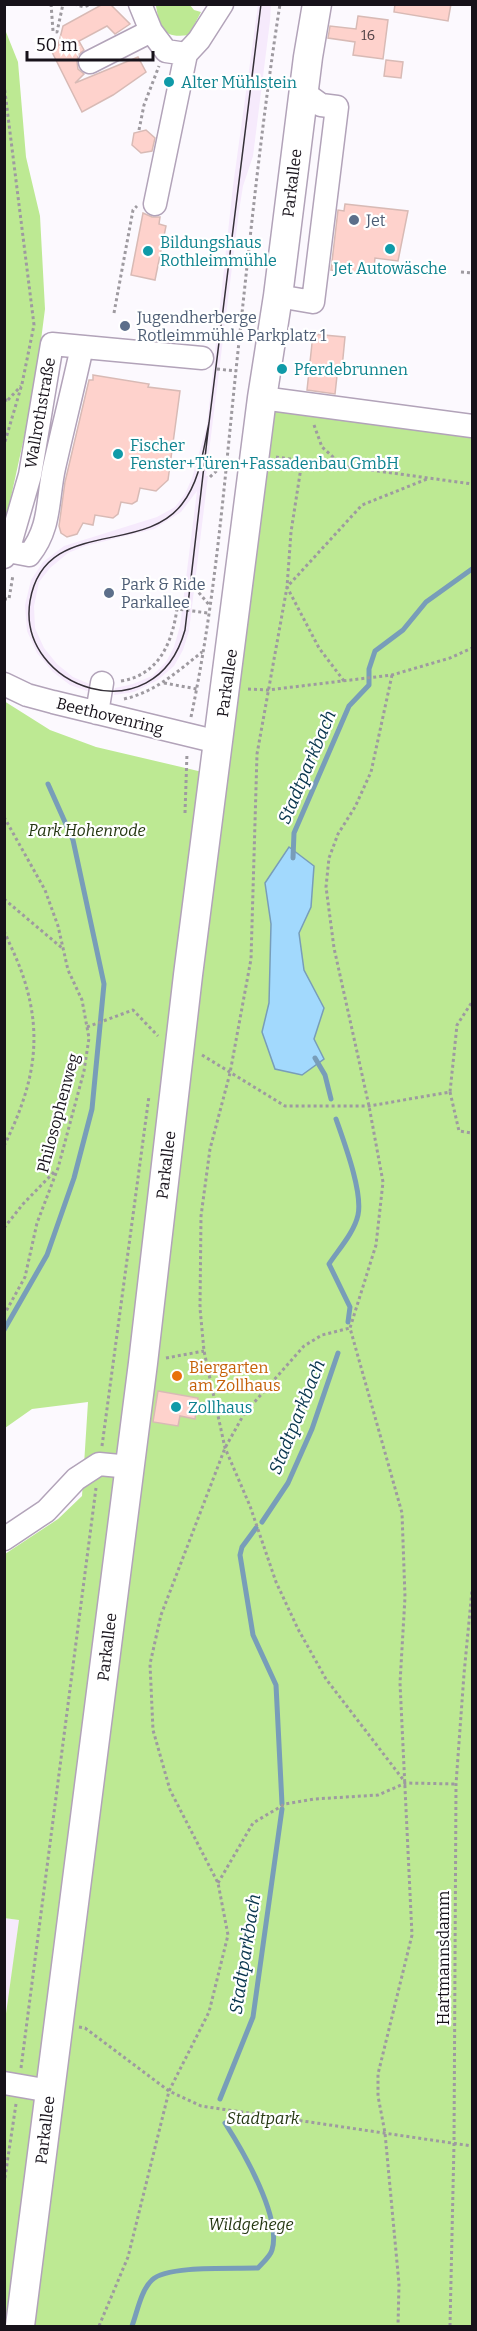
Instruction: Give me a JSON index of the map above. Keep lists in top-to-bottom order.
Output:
{
  "streets": {
    "main road": ["Parkallee"],
    "street": ["Wallrothstraße", "Beethovenring"],
    "path": ["Philosophenweg", "Hartmannsdamm"]
  },
  "crossings": [
    ["Parkallee", "Beethovenring"]
  ],
  "water": ["Stadtparkbach"],
  "parks": ["Park Hohenrode", "Stadtpark", "Wildgehege"],
  "places": [
    "Alter Mühlstein",
    "Jet",
    "Jet Autowäsche",
    "Bildungshaus Rothleimmühle",
    "Jugendherberge Rotleimmühle Parkplatz 1",
    "Pferdebrunnen",
    "Fischer Fenster+Türen+Fassadenbau GmbH",
    "Park & Ride Parkallee",
    "Biergarten am Zollhaus",
    "Zollhaus"
  ],
  "house_numbers": ["16"],
  "scale_bar": "50 m"
}
